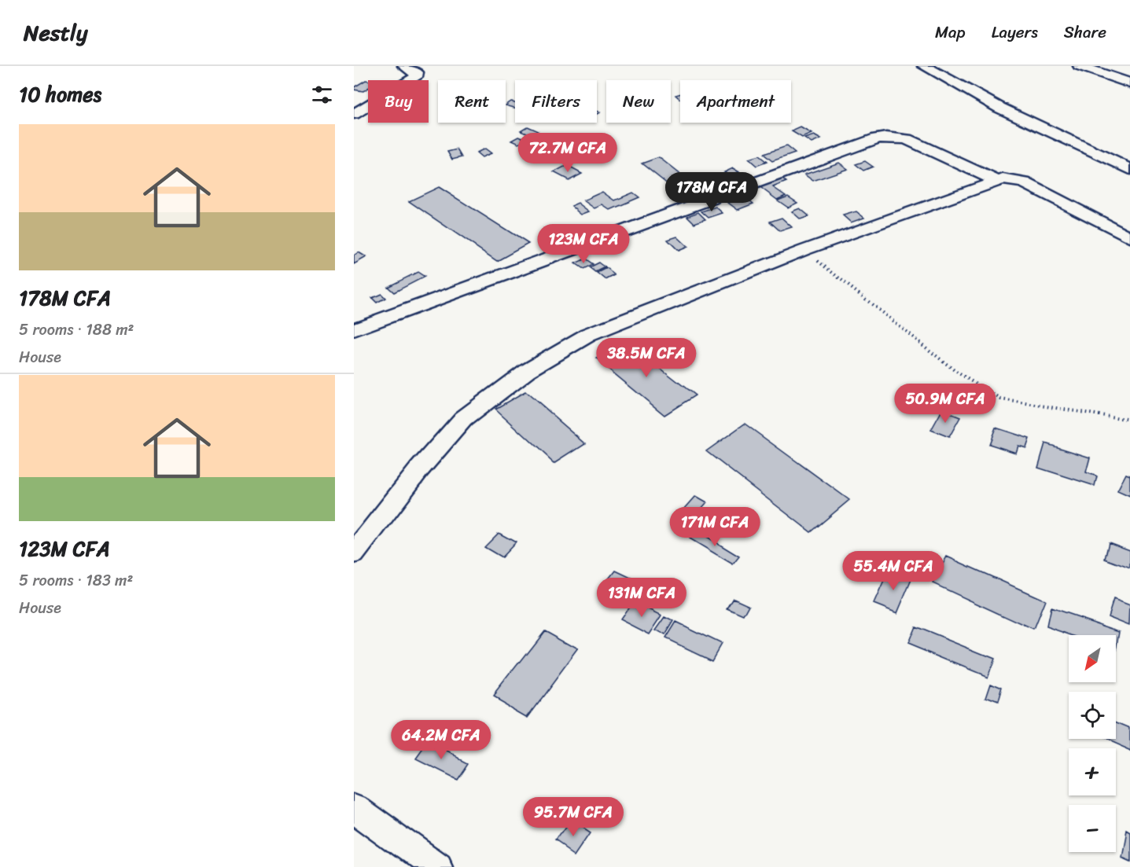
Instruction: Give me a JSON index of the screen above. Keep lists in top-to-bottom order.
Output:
{
  "north": "bottom left",
  "page": {
    "header": "Nestly",
    "nav": ["Map", "Layers", "Share"],
    "heading": "10 homes",
    "chip": [
      "Buy",
      "Rent",
      "Filters",
      "New",
      "Apartment"
    ],
    "list": [
      {
        "name": "178M CFA",
        "note": "5 rooms · 188 m² · House"
      },
      {
        "name": "123M CFA",
        "note": "5 rooms · 183 m² · House"
      }
    ],
    "price": [
      "72.7M CFA",
      "178M CFA",
      "123M CFA",
      "38.5M CFA",
      "50.9M CFA",
      "171M CFA",
      "55.4M CFA",
      "131M CFA",
      "64.2M CFA",
      "95.7M CFA"
    ],
    "map_buttons": ["+", "−"]
  }
}
